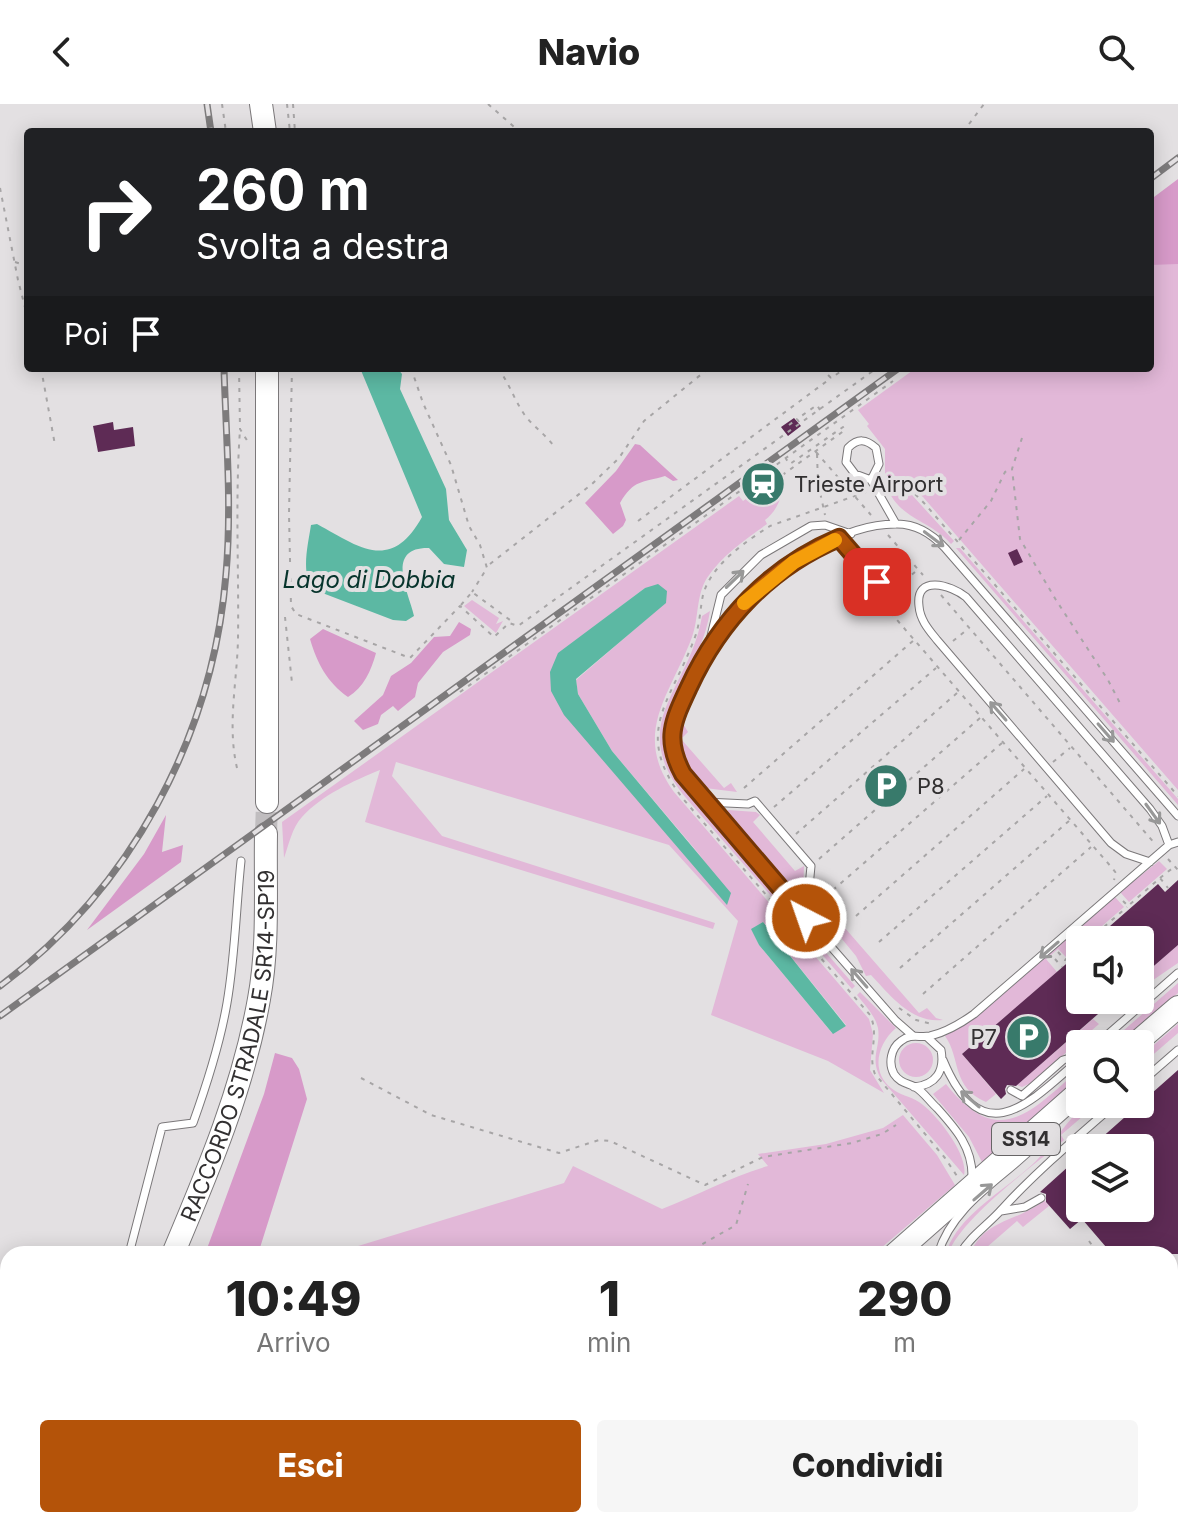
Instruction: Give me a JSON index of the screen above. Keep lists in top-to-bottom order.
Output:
{
  "streets": {
    "main road": ["RACCORDO STRADALE SR14-SP19", "SS14"]
  },
  "water": ["Lago di Dobbia"],
  "places": {
    "station": ["Trieste Airport"],
    "parking": ["P8", "P7"]
  },
  "page": {
    "header": "Navio",
    "turn": ["260 m", "Svolta a destra"],
    "then": "Poi",
    "eta": [
      "10:49",
      "Arrivo",
      "1",
      "min",
      "290",
      "m"
    ],
    "buttons": ["Esci", "Condividi"]
  }
}
